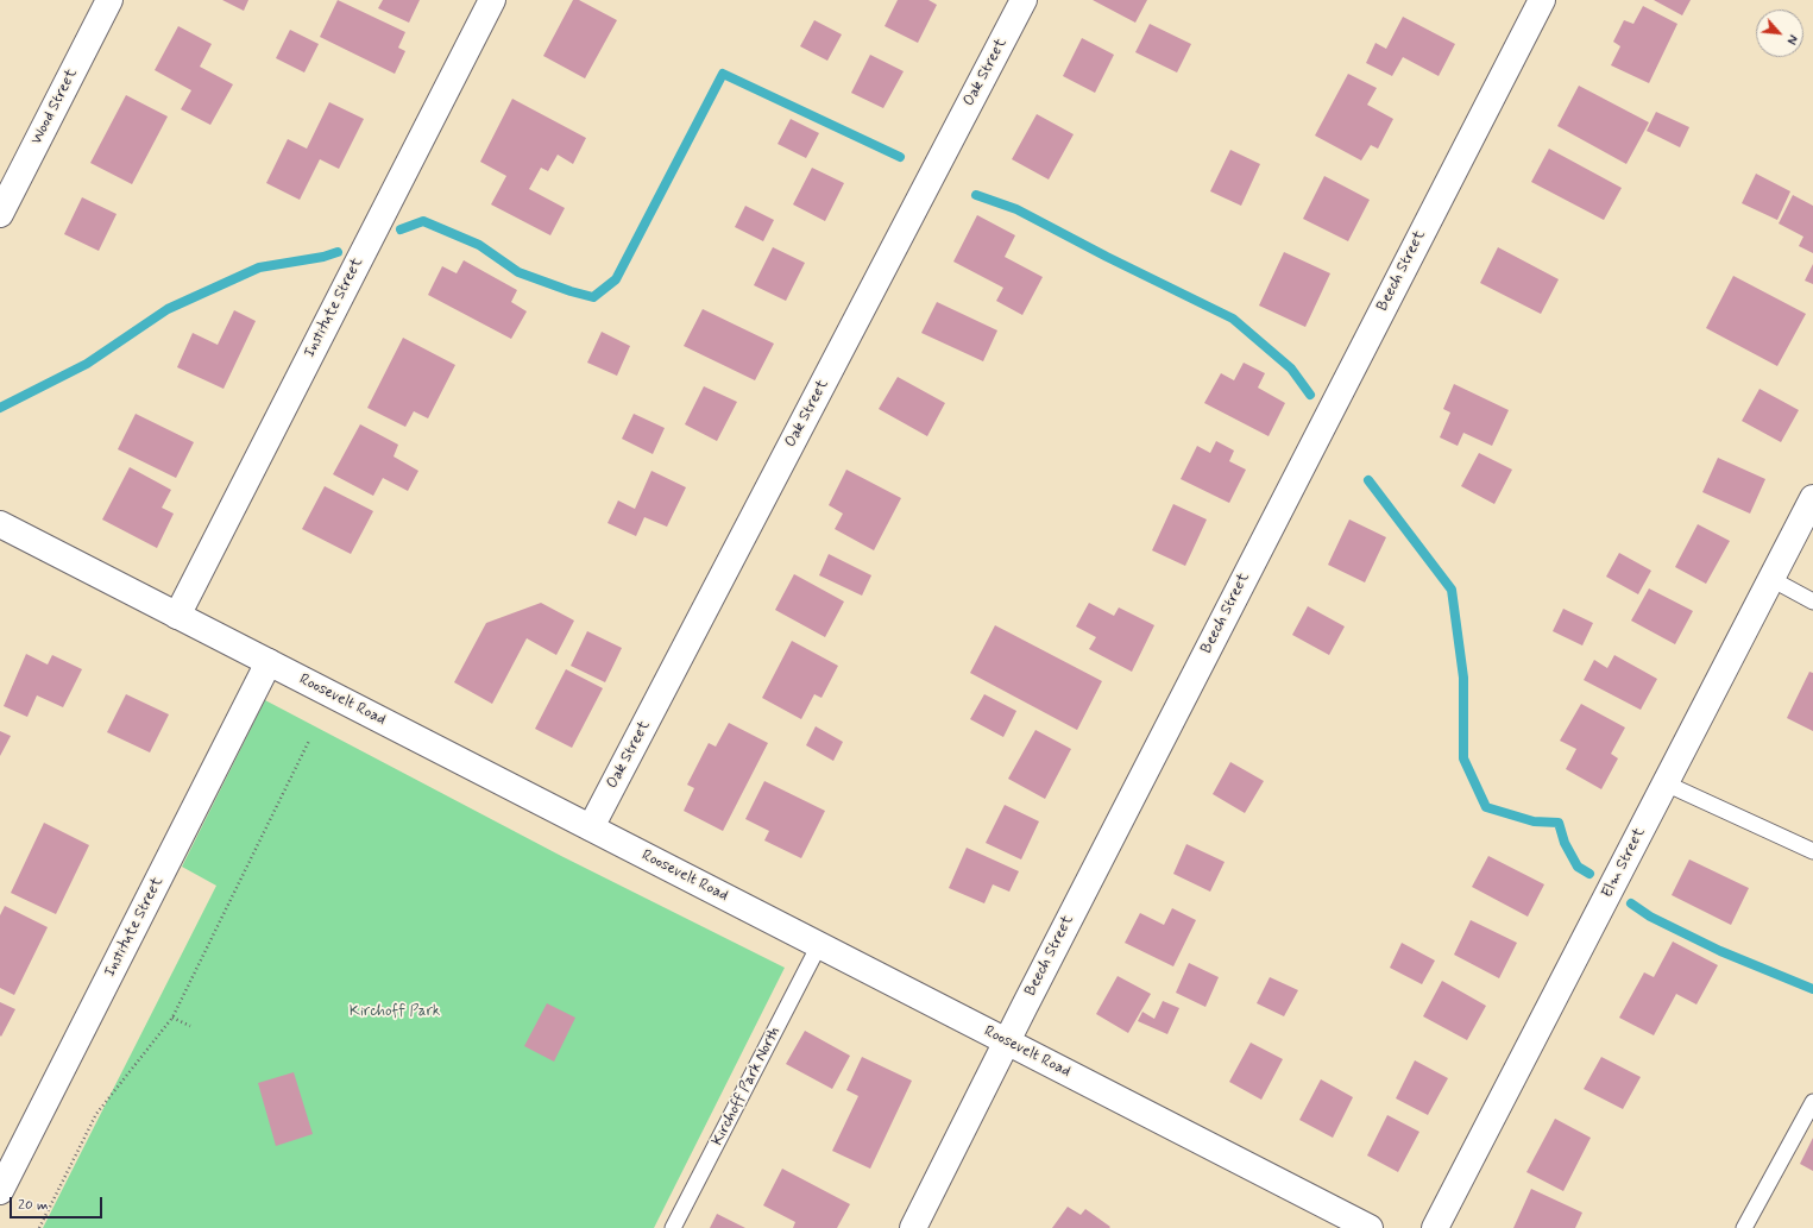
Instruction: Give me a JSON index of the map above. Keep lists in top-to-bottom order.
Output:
{
  "streets": {
    "street": [
      "Oak Street",
      "Wood Street",
      "Beech Street",
      "Institute Street",
      "Roosevelt Road",
      "Elm Street"
    ],
    "lane": ["Kirchoff Park North"]
  },
  "crossings": [
    ["Oak Street", "Roosevelt Road"],
    ["Beech Street", "Roosevelt Road"],
    ["Institute Street", "Roosevelt Road"],
    ["Roosevelt Road", "Kirchoff Park North"]
  ],
  "parks": ["Kirchoff Park"],
  "scale_bar": "20 m",
  "north": "bottom right"
}
